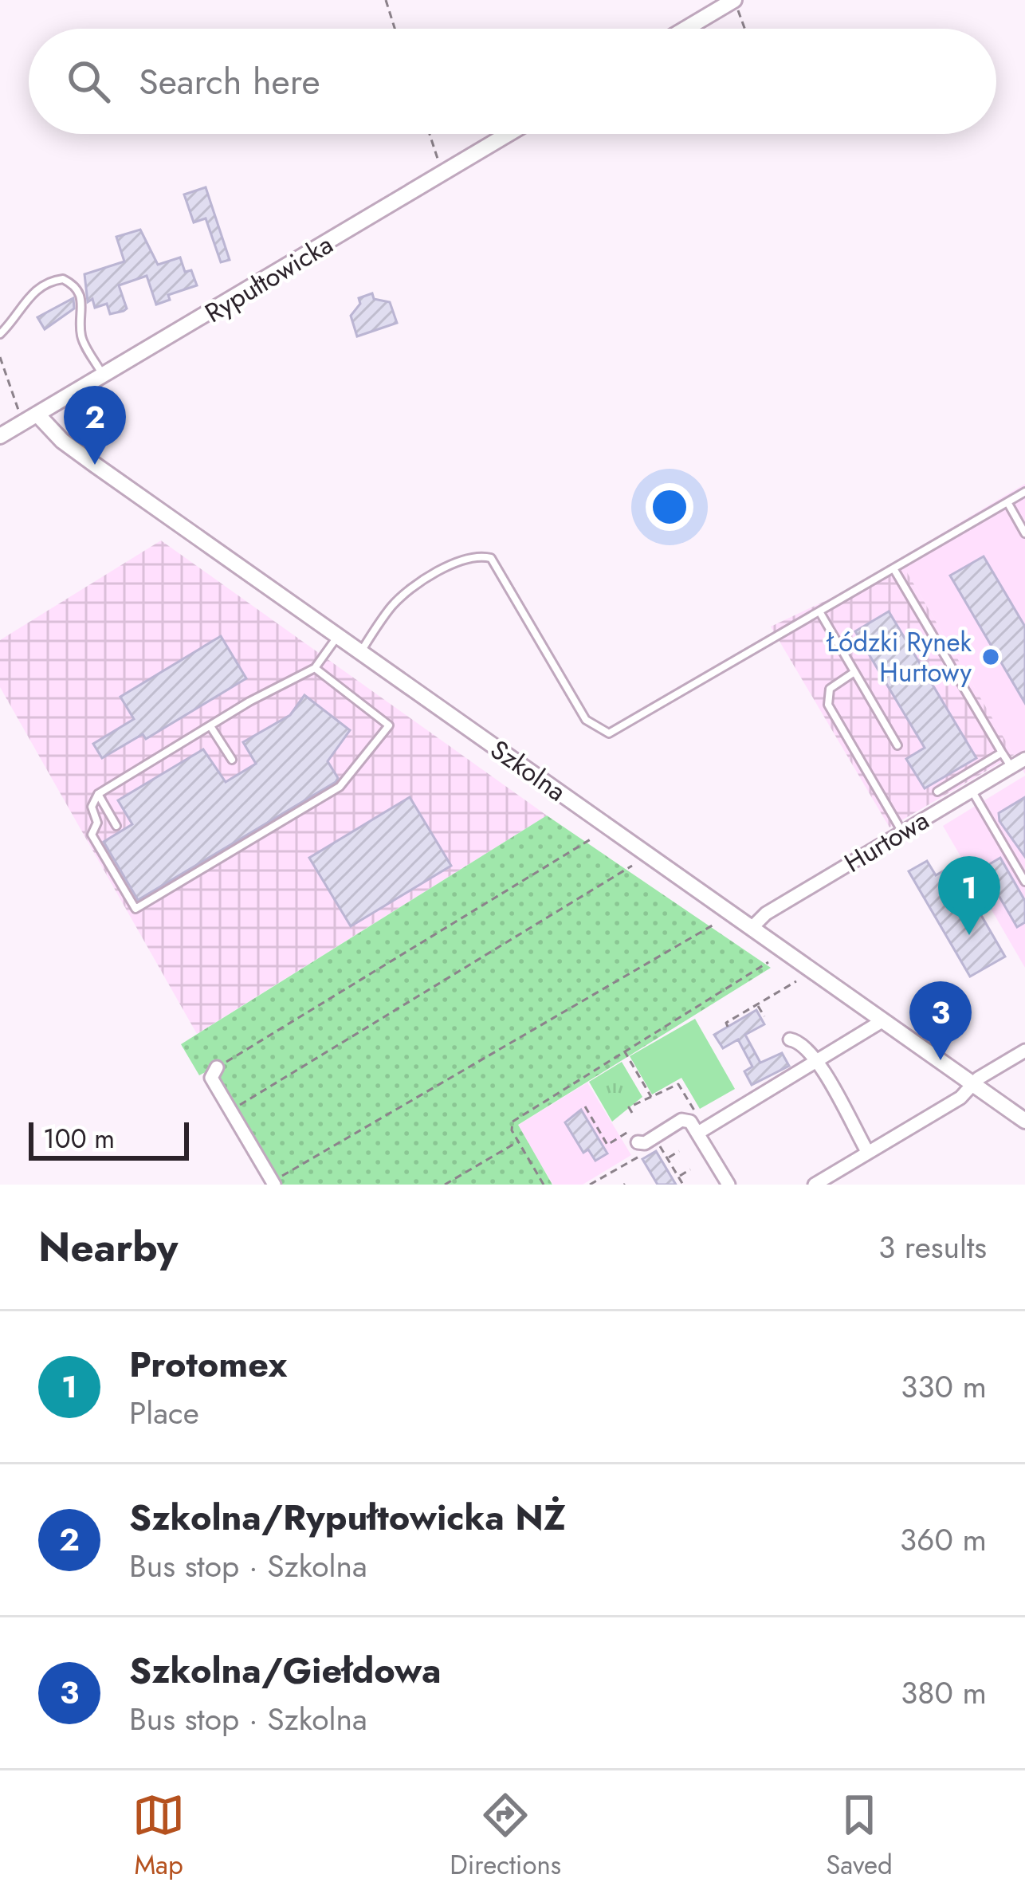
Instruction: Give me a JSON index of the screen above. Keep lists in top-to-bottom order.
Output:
{
  "streets": {
    "street": ["Rypułtowicka", "Szkolna", "Hurtowa"]
  },
  "crossings": [
    ["Rypułtowicka", "Szkolna"],
    ["Szkolna", "Hurtowa"]
  ],
  "places": ["Łódzki Rynek Hurtowy"],
  "scale_bar": "100 m",
  "page": {
    "search": "Search here",
    "pins": ["2", "1", "3"],
    "scale": "100 m",
    "heading": ["Nearby", "3 results"],
    "list": [
      {
        "mark": "1",
        "name": "Protomex",
        "note": "Place",
        "value": "330 m"
      },
      {
        "mark": "2",
        "name": "Szkolna/Rypułtowicka NŻ",
        "note": "Bus stop · Szkolna",
        "value": "360 m"
      },
      {
        "mark": "3",
        "name": "Szkolna/Giełdowa",
        "note": "Bus stop · Szkolna",
        "value": "380 m"
      }
    ],
    "nav": ["Map", "Directions", "Saved"]
  }
}
